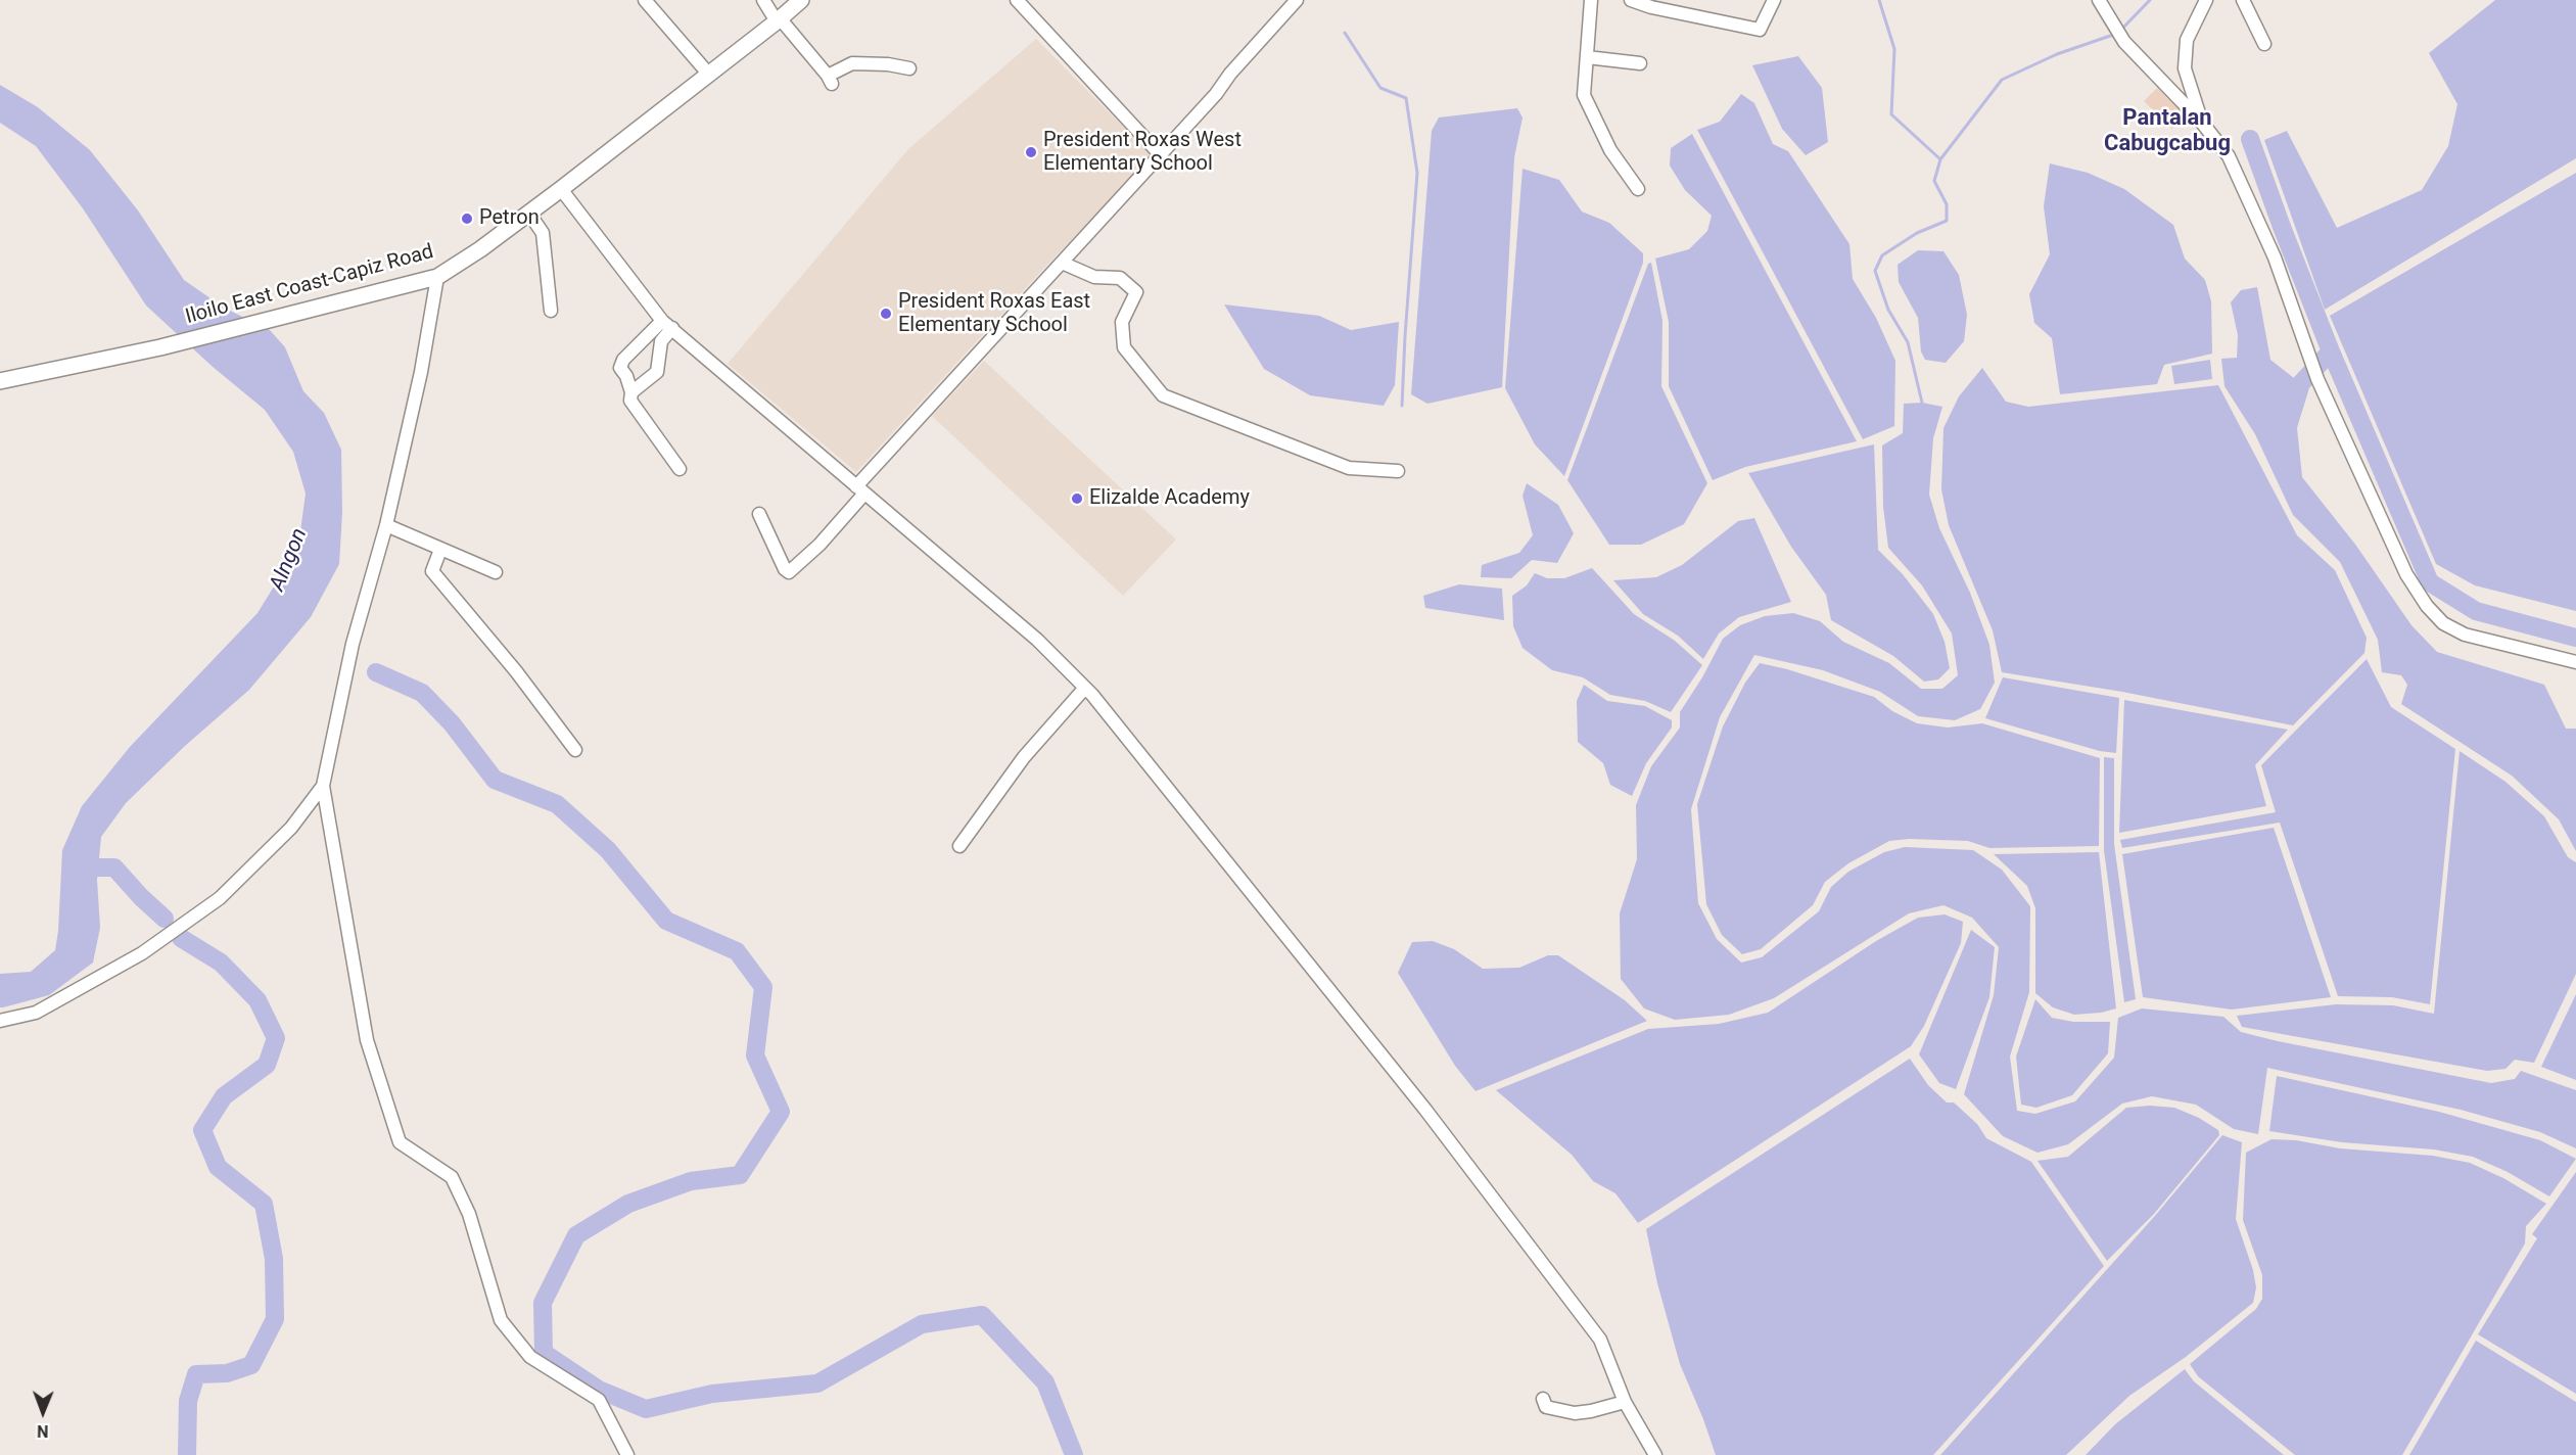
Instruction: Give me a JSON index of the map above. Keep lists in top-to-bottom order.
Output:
{
  "streets": {
    "main road": ["Iloilo East Coast-Capiz Road"]
  },
  "districts": ["Pantalan Cabugcabug"],
  "water": ["Alngon"],
  "places": [
    "President Roxas West Elementary School",
    "Petron",
    "President Roxas East Elementary School",
    "Elizalde Academy"
  ],
  "north": "bottom"
}
